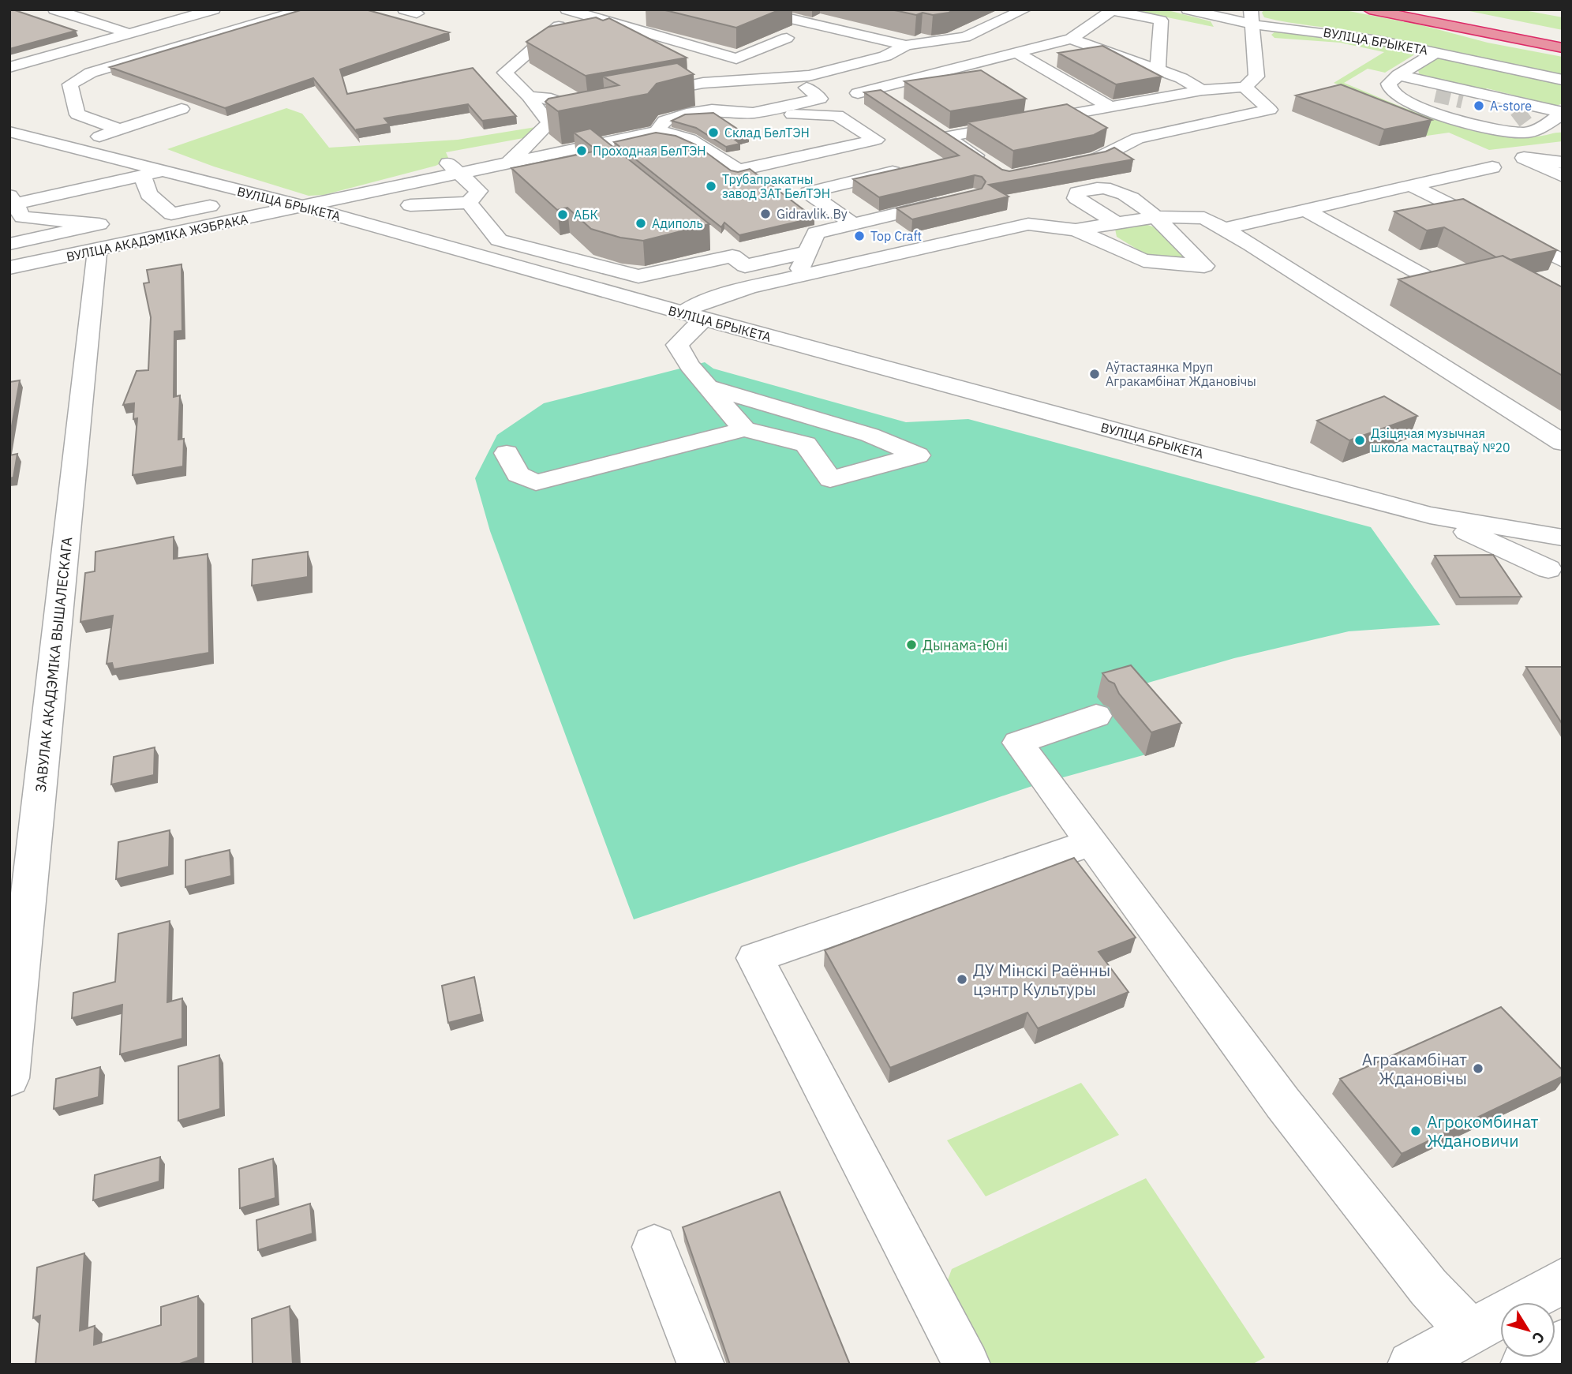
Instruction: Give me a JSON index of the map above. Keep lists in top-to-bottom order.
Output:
{
  "streets": {
    "street": ["ВУЛІЦА БРЫКЕТА", "ВУЛІЦА АКАДЭМІКА ЖЭБРАКА", "ЗАВУЛАК АКАДЭМІКА ВЫШАЛЕСКАГА"]
  },
  "crossings": [
    ["ВУЛІЦА БРЫКЕТА", "ВУЛІЦА АКАДЭМІКА ЖЭБРАКА"],
    ["ВУЛІЦА АКАДЭМІКА ЖЭБРАКА", "ЗАВУЛАК АКАДЭМІКА ВЫШАЛЕСКАГА"]
  ],
  "places": [
    "А-store",
    "Склад БелТЭН",
    "Проходная БелТЭН",
    "Трубапракатны завод ЗАТ БелТЭН",
    "Gidravlik. By",
    "АБК",
    "Адиполь",
    "Top Craft",
    "Аўтастаянка Мруп Агракамбінат Ждановічы",
    "Дзіцячая музычная школа мастацтваў №20",
    "Дынама-Юні",
    "ДУ Мінскі Раённы цэнтр Культуры",
    "Агракамбінат Ждановічы",
    "Агрокомбинат Ждановичи"
  ],
  "north": "bottom right"
}
